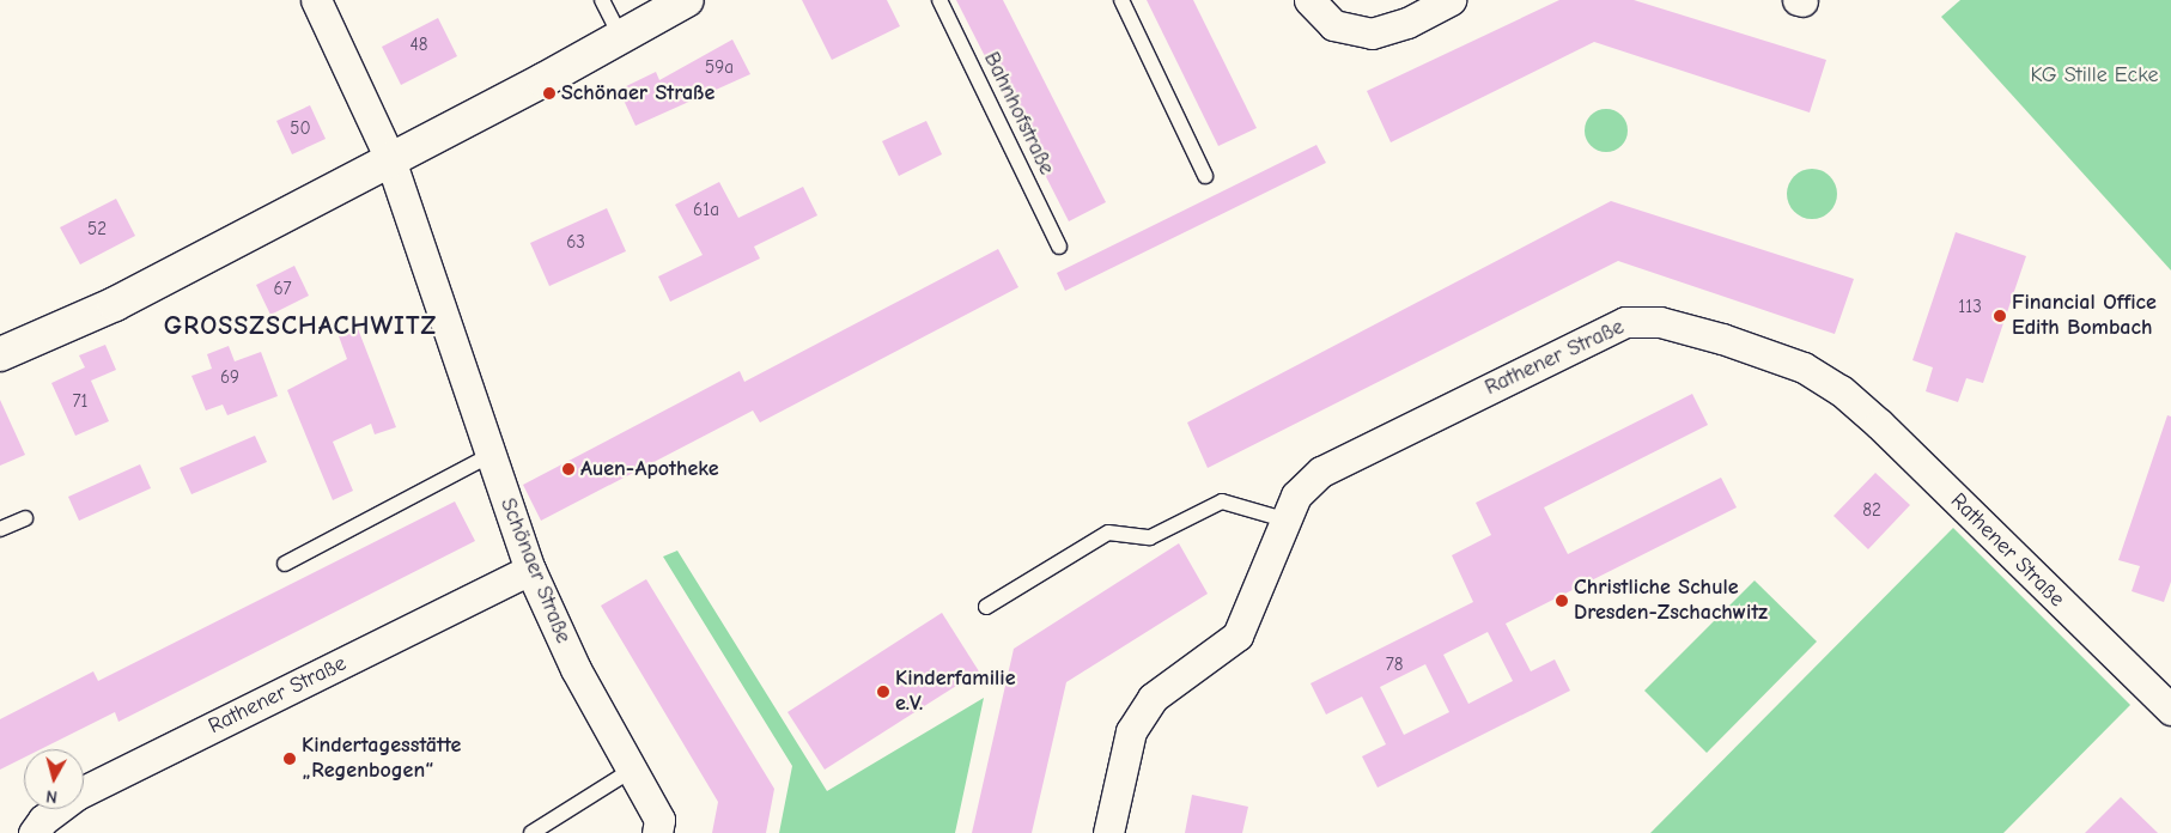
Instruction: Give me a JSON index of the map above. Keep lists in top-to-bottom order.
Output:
{
  "streets": {
    "street": ["Rathener Straße", "Schönaer Straße"],
    "lane": ["Bahnhofstraße"]
  },
  "crossings": [
    ["Rathener Straße", "Schönaer Straße"]
  ],
  "districts": ["GROSSZSCHACHWITZ"],
  "parks": ["KG Stille Ecke"],
  "places": [
    "Schönaer Straße",
    "Financial Office Edith Bombach",
    "Auen-Apotheke",
    "Christliche Schule Dresden-Zschachwitz",
    "Kinderfamilie e.V.",
    "Kindertagesstätte „Regenbogen“"
  ],
  "house_numbers": [
    "48",
    "59a",
    "50",
    "61a",
    "52",
    "63",
    "67",
    "113",
    "69",
    "71",
    "82",
    "78"
  ],
  "north": "bottom"
}
